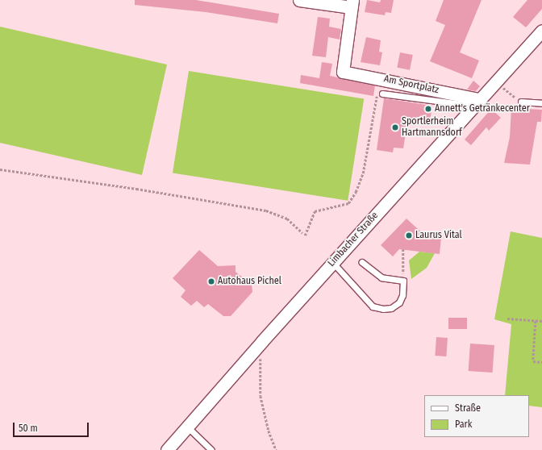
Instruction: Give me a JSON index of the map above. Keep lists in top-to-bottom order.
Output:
{
  "streets": {
    "street": ["Am Sportplatz", "Limbacher Straße"]
  },
  "crossings": [
    ["Am Sportplatz", "Limbacher Straße"]
  ],
  "places": [
    "Annett's Getränkecenter",
    "Sportlerheim Hartmannsdorf",
    "Laurus Vital",
    "Autohaus Pichel"
  ],
  "legend": ["Straße", "Park"],
  "scale_bar": "50 m"
}
